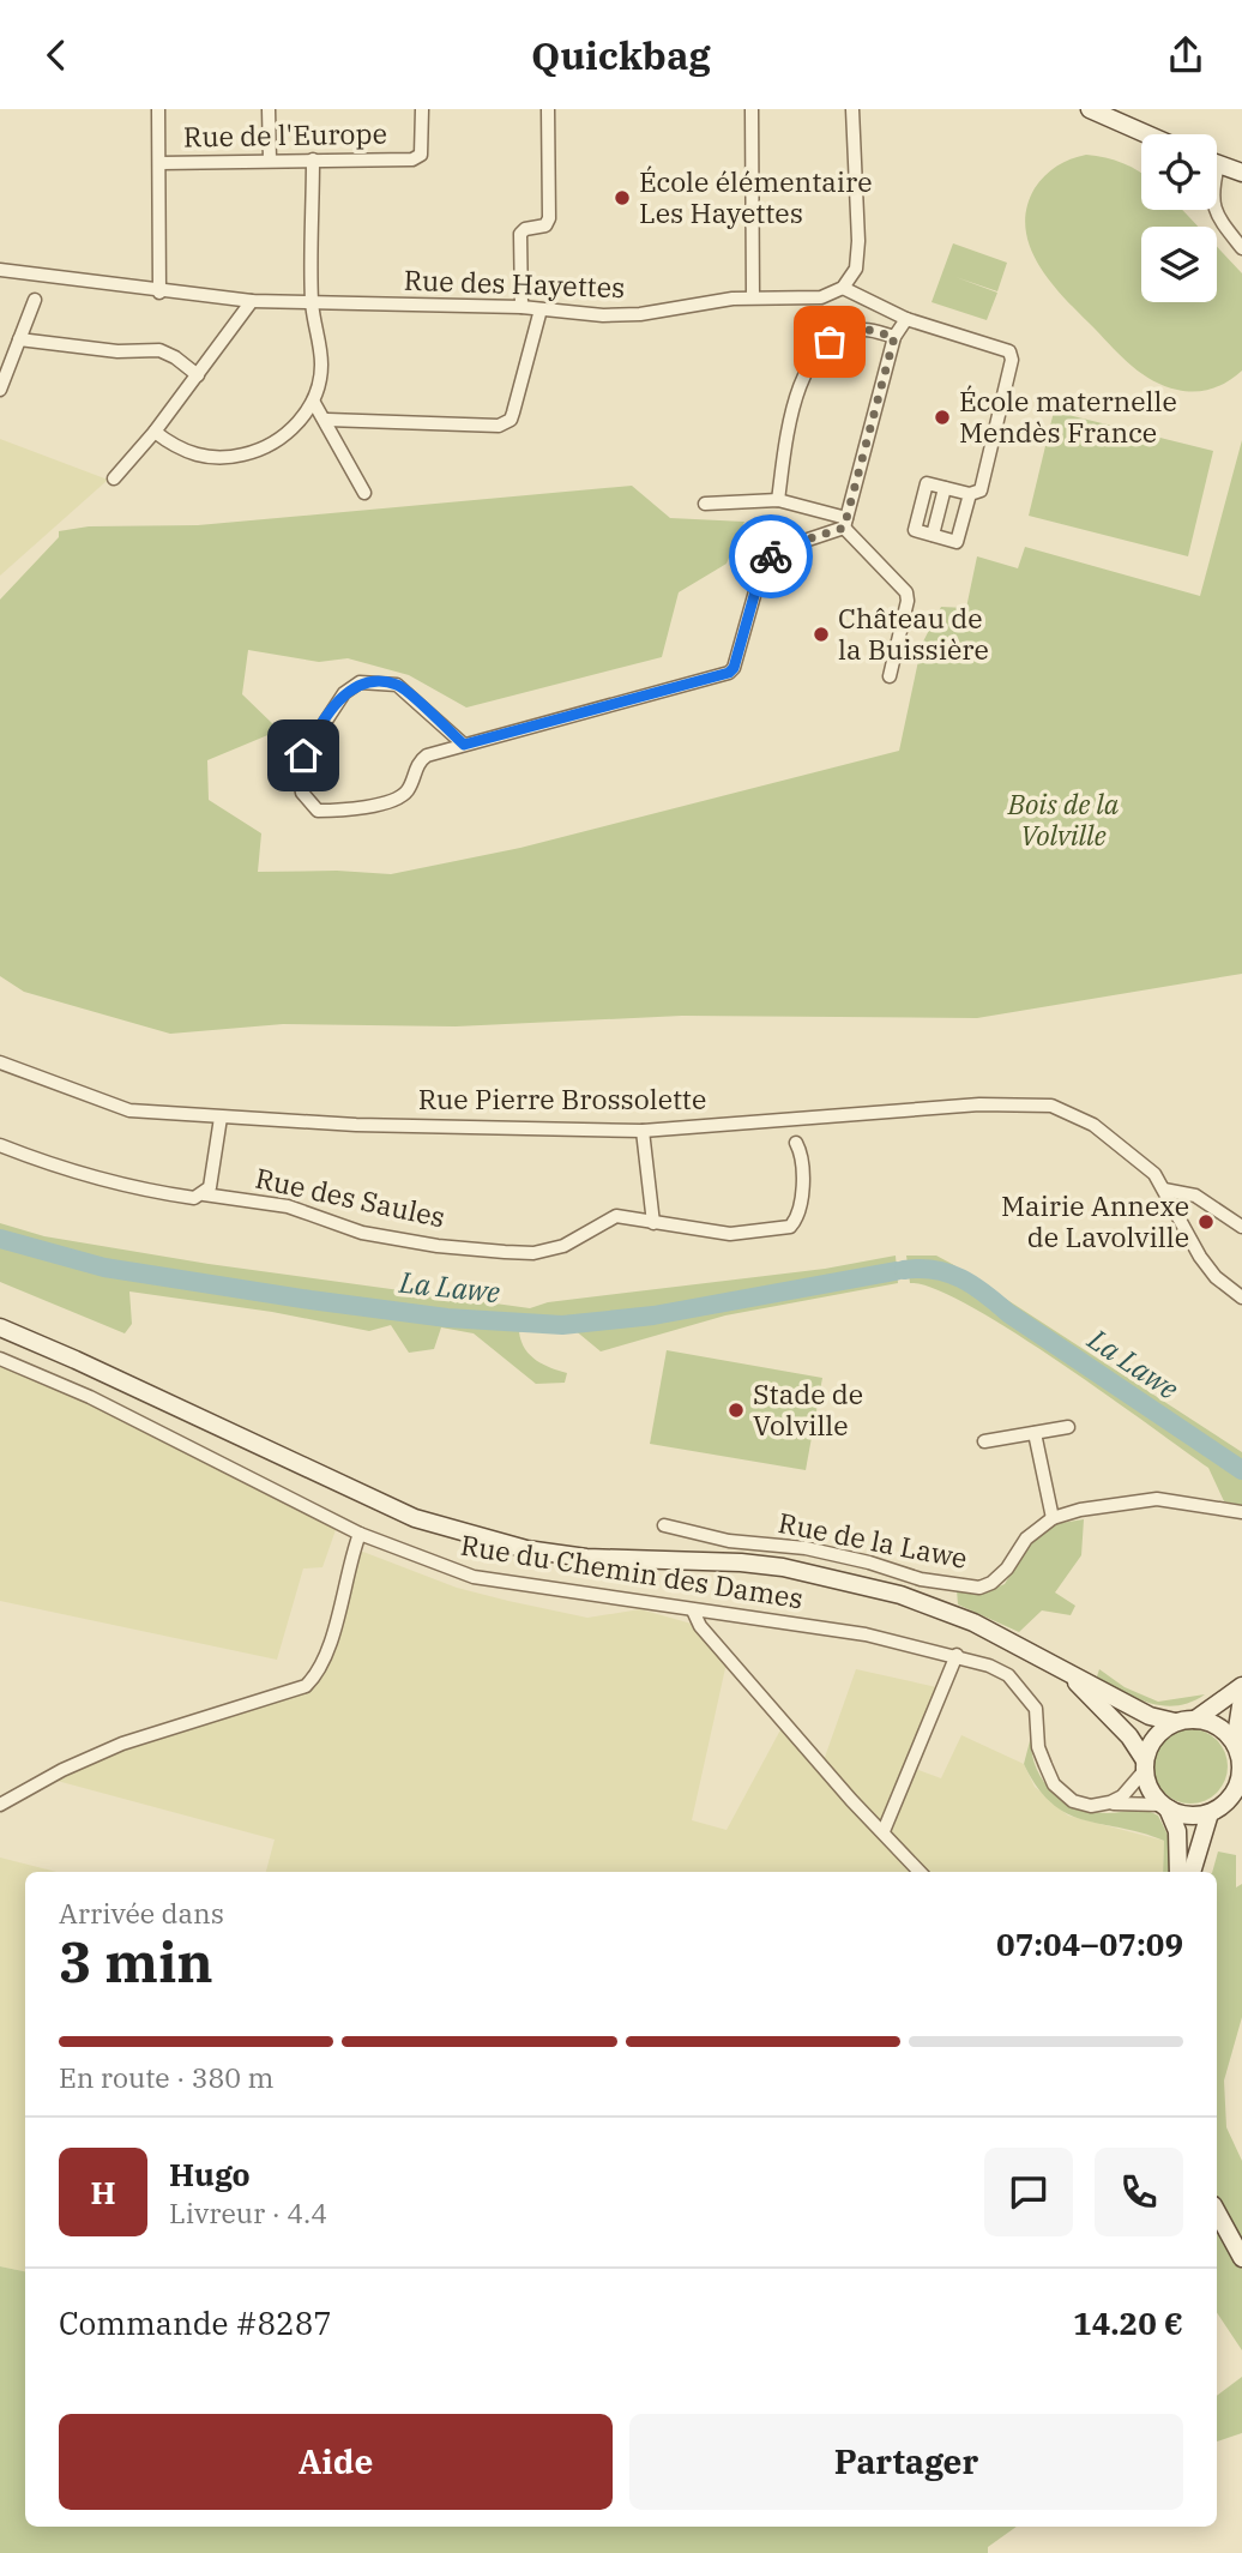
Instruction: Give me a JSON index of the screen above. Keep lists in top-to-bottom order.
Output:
{
  "streets": {
    "street": [
      "Rue de l'Europe",
      "Rue des Hayettes",
      "Rue Pierre Brossolette",
      "Rue des Saules",
      "Rue de la Lawe",
      "Rue du Chemin des Dames"
    ]
  },
  "water": ["La Lawe"],
  "parks": ["Bois de la Volville"],
  "places": [
    "École élémentaire Les Hayettes",
    "École maternelle Mendès France",
    "Château de la Buissière",
    "Mairie Annexe de Lavolville",
    "Stade de Volville"
  ],
  "page": {
    "header": "Quickbag",
    "heading": ["3 min", "Arrivée dans", "07:04–07:09"],
    "panel": [
      "Hugo",
      "Livreur · 4.4",
      "Commande #8287",
      "14.20 €"
    ],
    "bar": "En route · 380 m",
    "round": "H",
    "buttons": ["Aide", "Partager"]
  }
}
